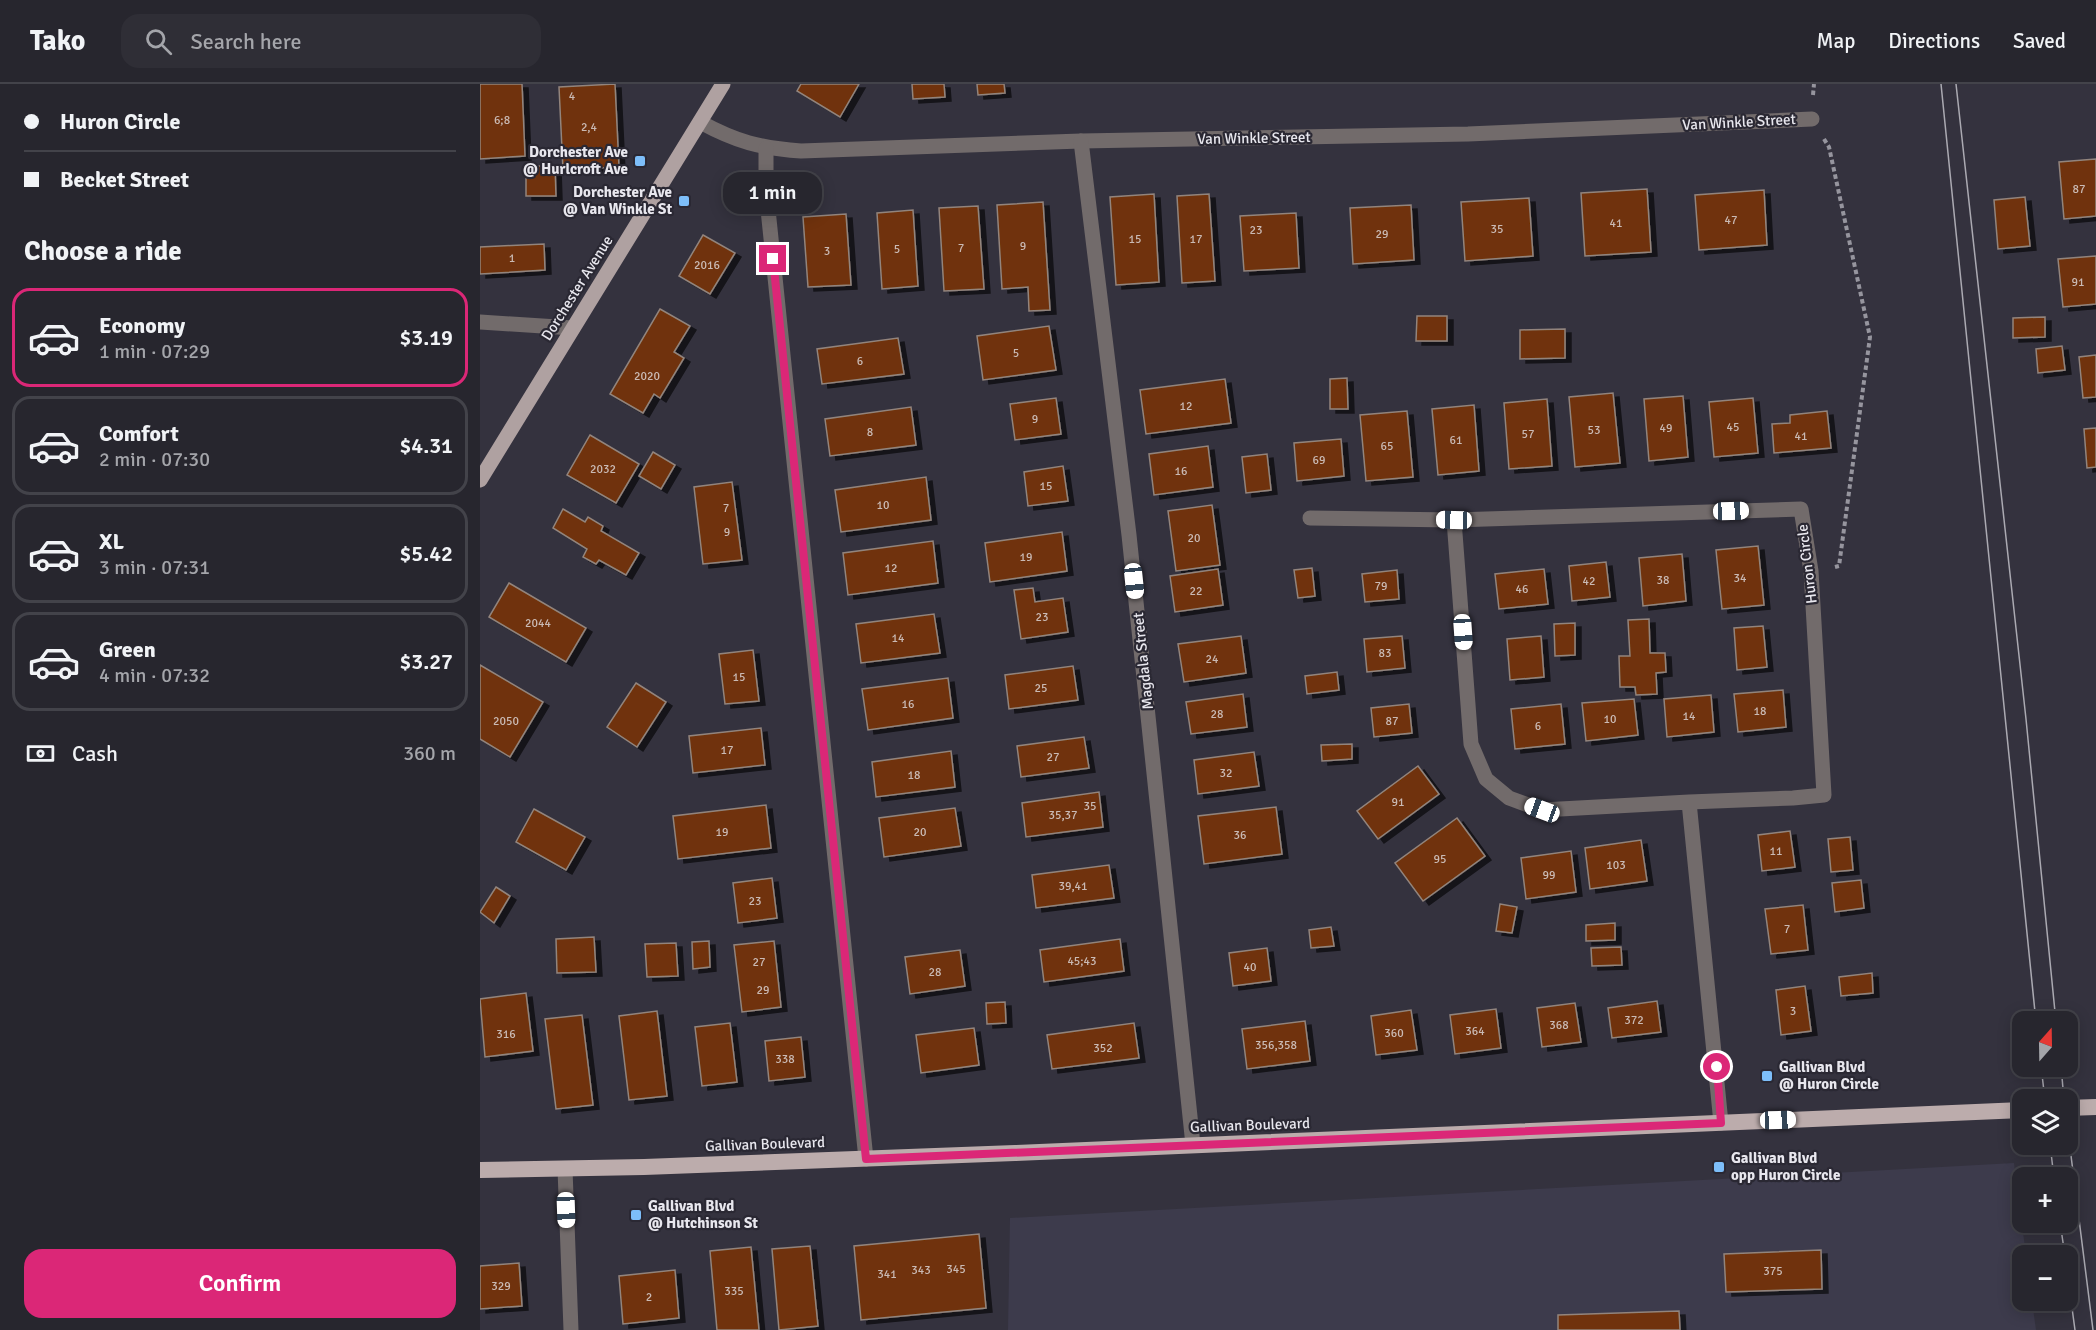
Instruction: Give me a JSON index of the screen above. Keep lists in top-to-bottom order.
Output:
{
  "streets": {
    "highway": ["Gallivan Boulevard"],
    "main road": ["Dorchester Avenue"],
    "street": ["Van Winkle Street", "Huron Circle", "Magdala Street"]
  },
  "crossings": [
    ["Van Winkle Street", "Dorchester Avenue"],
    ["Van Winkle Street", "Magdala Street"],
    ["Magdala Street", "Gallivan Boulevard"]
  ],
  "places": {
    "transit": [
      "Dorchester Ave @ Hurlcroft Ave",
      "Dorchester Ave @ Van Winkle St",
      "Gallivan Blvd @ Huron Circle",
      "Gallivan Blvd opp Huron Circle",
      "Gallivan Blvd @ Hutchinson St"
    ]
  },
  "house_numbers": [
    "4",
    "6;8",
    "2,4",
    "87",
    "47",
    "41",
    "35",
    "23",
    "29",
    "15",
    "17",
    "9",
    "7",
    "5",
    "3",
    "1",
    "2016",
    "91",
    "5",
    "6",
    "2020",
    "12",
    "9",
    "45",
    "49",
    "53",
    "8",
    "57",
    "41",
    "61",
    "65",
    "69",
    "2032",
    "16",
    "15",
    "10",
    "7",
    "9",
    "20",
    "19",
    "12",
    "34",
    "38",
    "42",
    "79",
    "46",
    "22",
    "23",
    "2044",
    "14",
    "83",
    "24",
    "15",
    "25",
    "16",
    "18",
    "28",
    "14",
    "10",
    "2050",
    "87",
    "6",
    "17",
    "27",
    "32",
    "18",
    "91",
    "35",
    "35,37",
    "19",
    "20",
    "36",
    "11",
    "95",
    "103",
    "99",
    "39,41",
    "23",
    "7",
    "45;43",
    "27",
    "40",
    "28",
    "29",
    "3",
    "372",
    "368",
    "364",
    "360",
    "316",
    "356,358",
    "352",
    "338",
    "345",
    "343",
    "375",
    "341",
    "329",
    "335",
    "2"
  ],
  "north": "top",
  "page": {
    "header": "Tako",
    "search": "Search here",
    "nav": ["Map", "Directions", "Saved"],
    "banner": ["Huron Circle", "Becket Street"],
    "bubble": "1 min",
    "heading": "Choose a ride",
    "list": [
      {
        "name": "Economy",
        "note": "1 min · 07:29",
        "value": "$3.19"
      },
      {
        "name": "Comfort",
        "note": "2 min · 07:30",
        "value": "$4.31"
      },
      {
        "name": "XL",
        "note": "3 min · 07:31",
        "value": "$5.42"
      },
      {
        "name": "Green",
        "note": "4 min · 07:32",
        "value": "$3.27"
      }
    ],
    "pay": ["Cash", "360 m"],
    "map_buttons": ["+", "−"],
    "buttons": "Confirm"
  }
}
